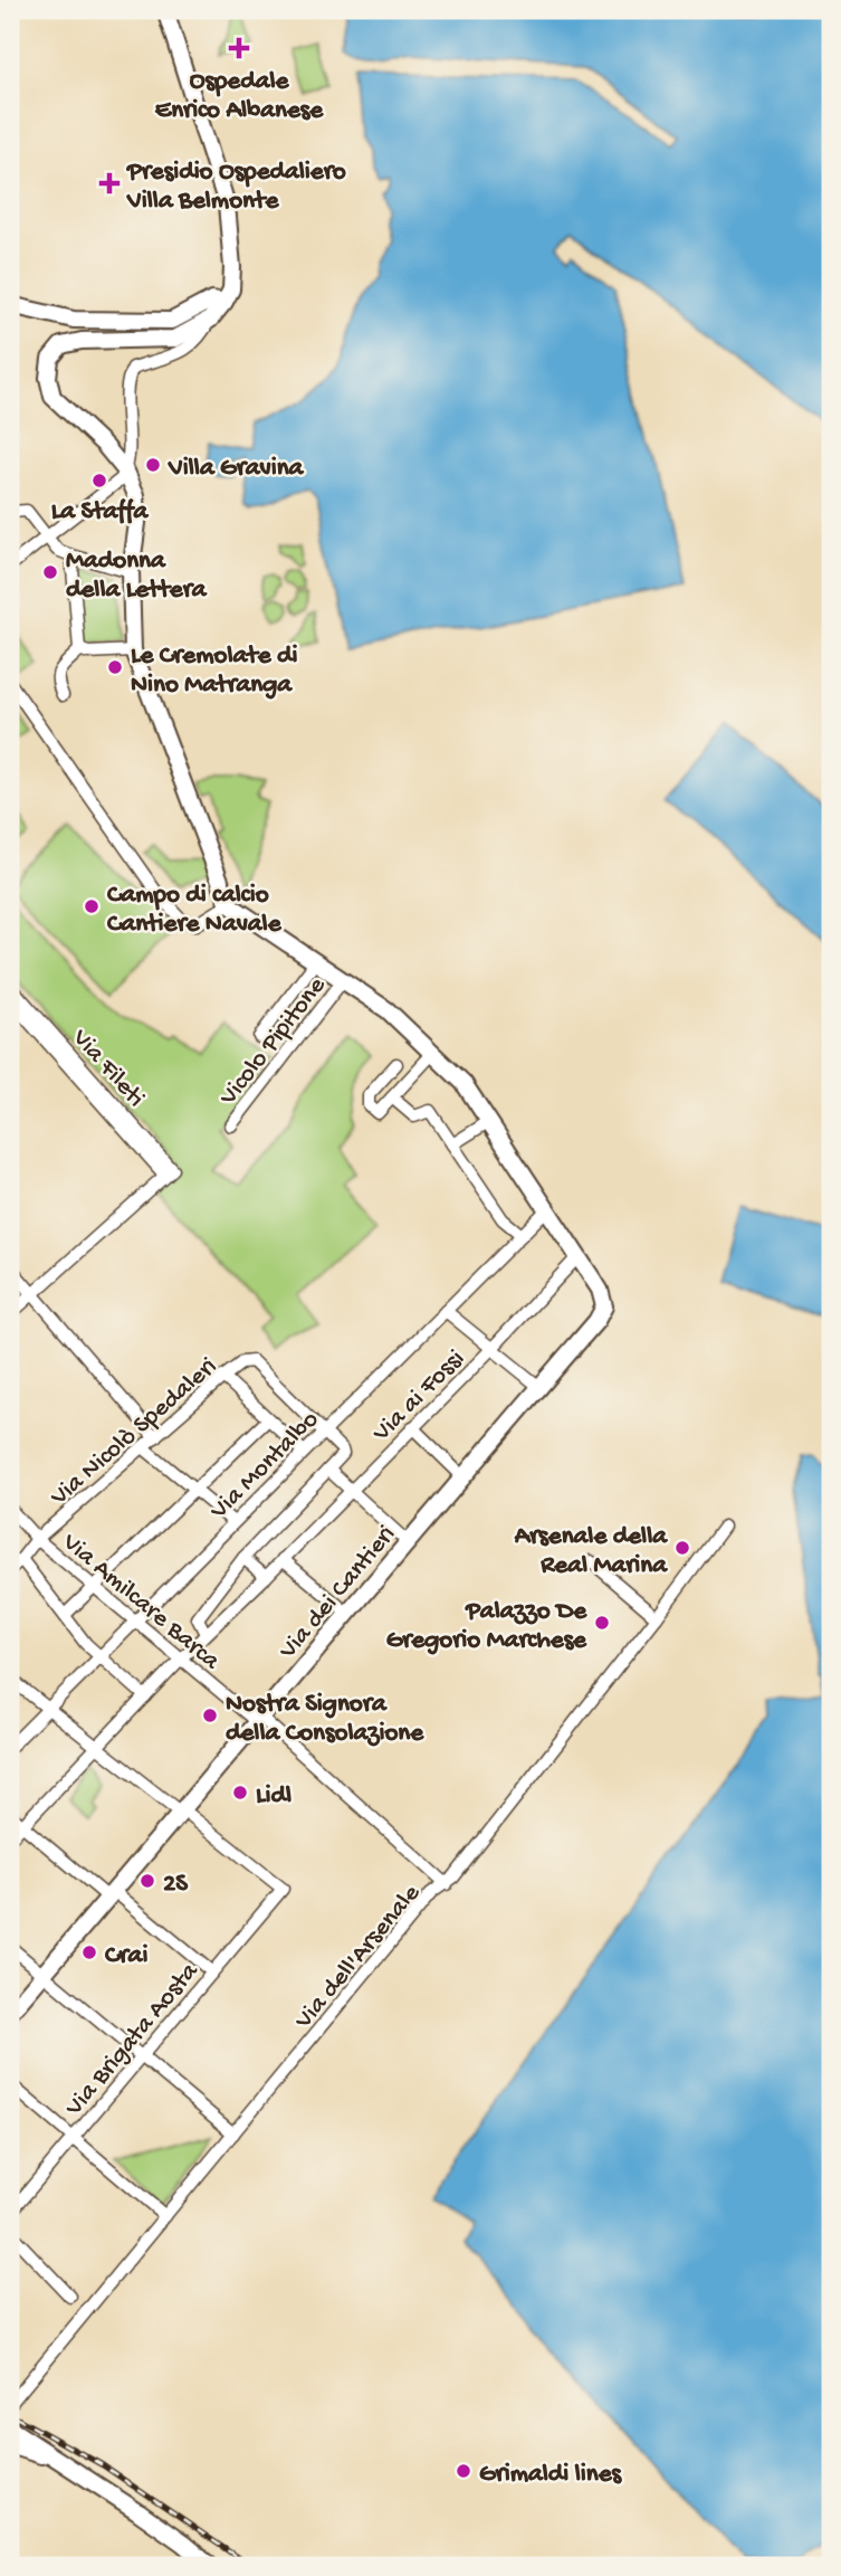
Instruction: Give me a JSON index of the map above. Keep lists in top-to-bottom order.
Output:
{
  "streets": {
    "main road": ["Via dei Cantieri"],
    "street": [
      "Vicolo Pipitone",
      "Via Fileti",
      "Via ai Fossi",
      "Via Nicolò Spedaleri",
      "Via Montalbo",
      "Via Amilcare Barca",
      "Via dell'Arsenale",
      "Via Brigata Aosta"
    ]
  },
  "crossings": [
    ["Via ai Fossi", "Via dei Cantieri"],
    ["Via ai Fossi", "Via Amilcare Barca"],
    ["Via Nicolò Spedaleri", "Via Montalbo"],
    ["Via Nicolò Spedaleri", "Via Amilcare Barca"],
    ["Via Montalbo", "Via Amilcare Barca"],
    ["Via dei Cantieri", "Via Amilcare Barca"],
    ["Via dei Cantieri", "Via Brigata Aosta"],
    ["Via Amilcare Barca", "Via dell'Arsenale"]
  ],
  "places": {
    "health": ["Ospedale Enrico Albanese", "Presidio Ospedaliero Villa Belmonte"],
    "other": [
      "Villa Gravina",
      "La Staffa",
      "Madonna della Lettera",
      "Le Cremolate di Nino Matranga",
      "Campo di calcio Cantiere Navale",
      "Arsenale della Real Marina",
      "Palazzo De Gregorio Marchese",
      "Nostra Signora della Consolazione",
      "Lidl",
      "2S",
      "Crai",
      "Grimaldi lines"
    ]
  }
}
